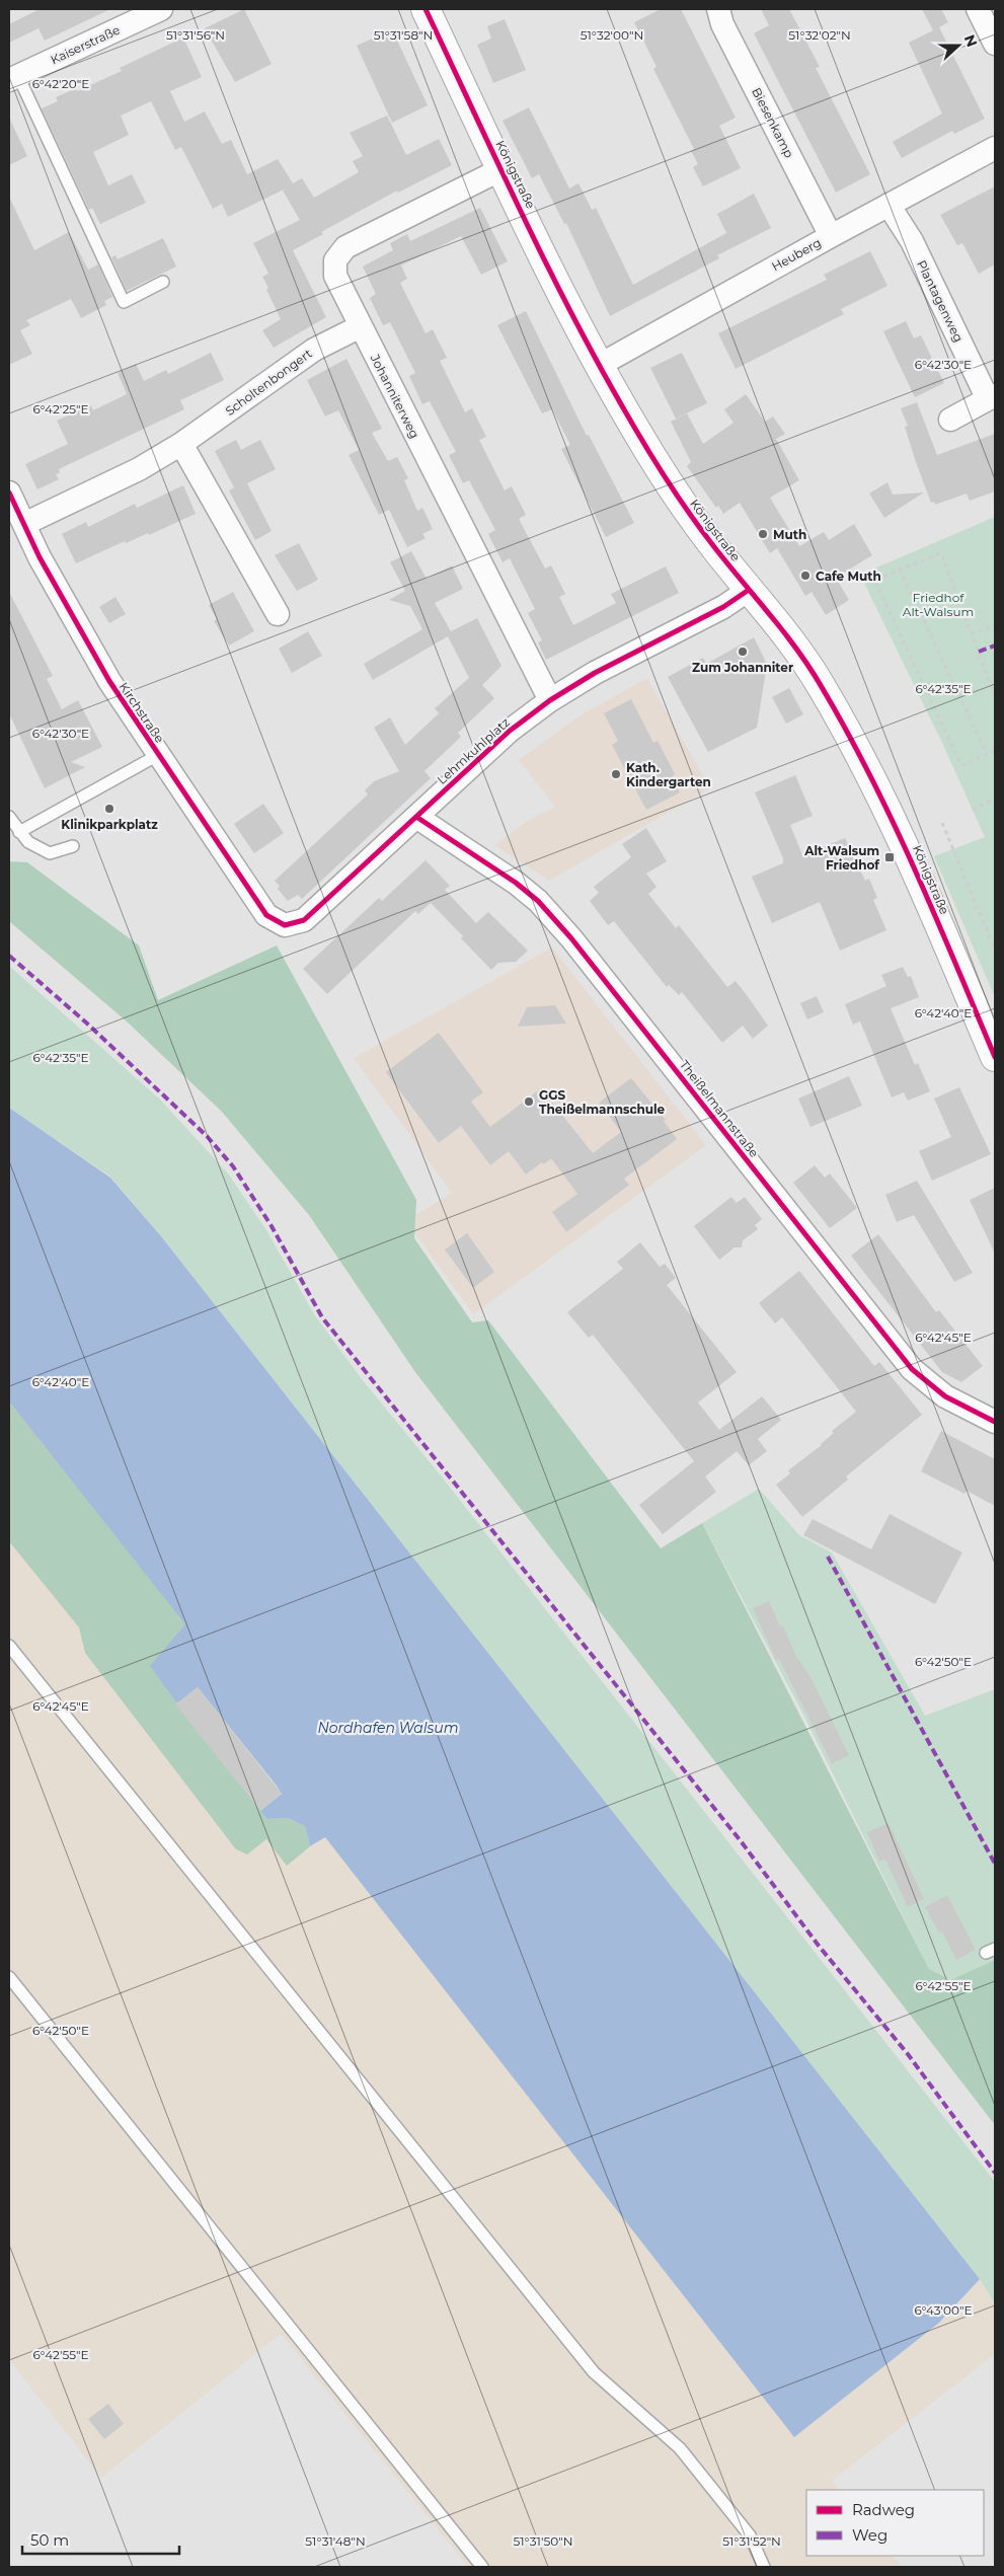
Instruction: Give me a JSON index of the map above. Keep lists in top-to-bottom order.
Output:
{
  "streets": {
    "street": [
      "Kaiserstraße",
      "Biesenkamp",
      "Königstraße",
      "Heuberg",
      "Plantagenweg",
      "Scholtenbongert",
      "Johanniterweg",
      "Kirchstraße",
      "Lehmkuhlplatz",
      "Theißelmannstraße"
    ]
  },
  "crossings": [
    ["Biesenkamp", "Heuberg"],
    ["Königstraße", "Heuberg"],
    ["Königstraße", "Johanniterweg"],
    ["Königstraße", "Lehmkuhlplatz"],
    ["Heuberg", "Plantagenweg"],
    ["Scholtenbongert", "Johanniterweg"],
    ["Scholtenbongert", "Kirchstraße"],
    ["Johanniterweg", "Lehmkuhlplatz"],
    ["Kirchstraße", "Lehmkuhlplatz"],
    ["Lehmkuhlplatz", "Theißelmannstraße"]
  ],
  "water": ["Nordhafen Walsum"],
  "parks": ["Friedhof Alt-Walsum"],
  "places": {
    "other": [
      "Muth",
      "Cafe Muth",
      "Zum Johanniter",
      "Kath. Kindergarten",
      "Klinikparkplatz",
      "GGS Theißelmannschule"
    ],
    "transit": ["Alt-Walsum Friedhof"]
  },
  "legend": ["Radweg", "Weg"],
  "scale_bar": "50 m",
  "north": "right",
  "coordinates": [
    "51°31'58\"N",
    "51°31'56\"N",
    "51°32'00\"N",
    "51°32'02\"N",
    "6°42'20\"E",
    "6°42'30\"E",
    "6°42'25\"E",
    "6°42'35\"E",
    "6°42'40\"E",
    "6°42'45\"E",
    "6°42'50\"E",
    "6°42'55\"E",
    "6°43'00\"E",
    "51°31'48\"N",
    "51°31'50\"N",
    "51°31'52\"N"
  ]
}
